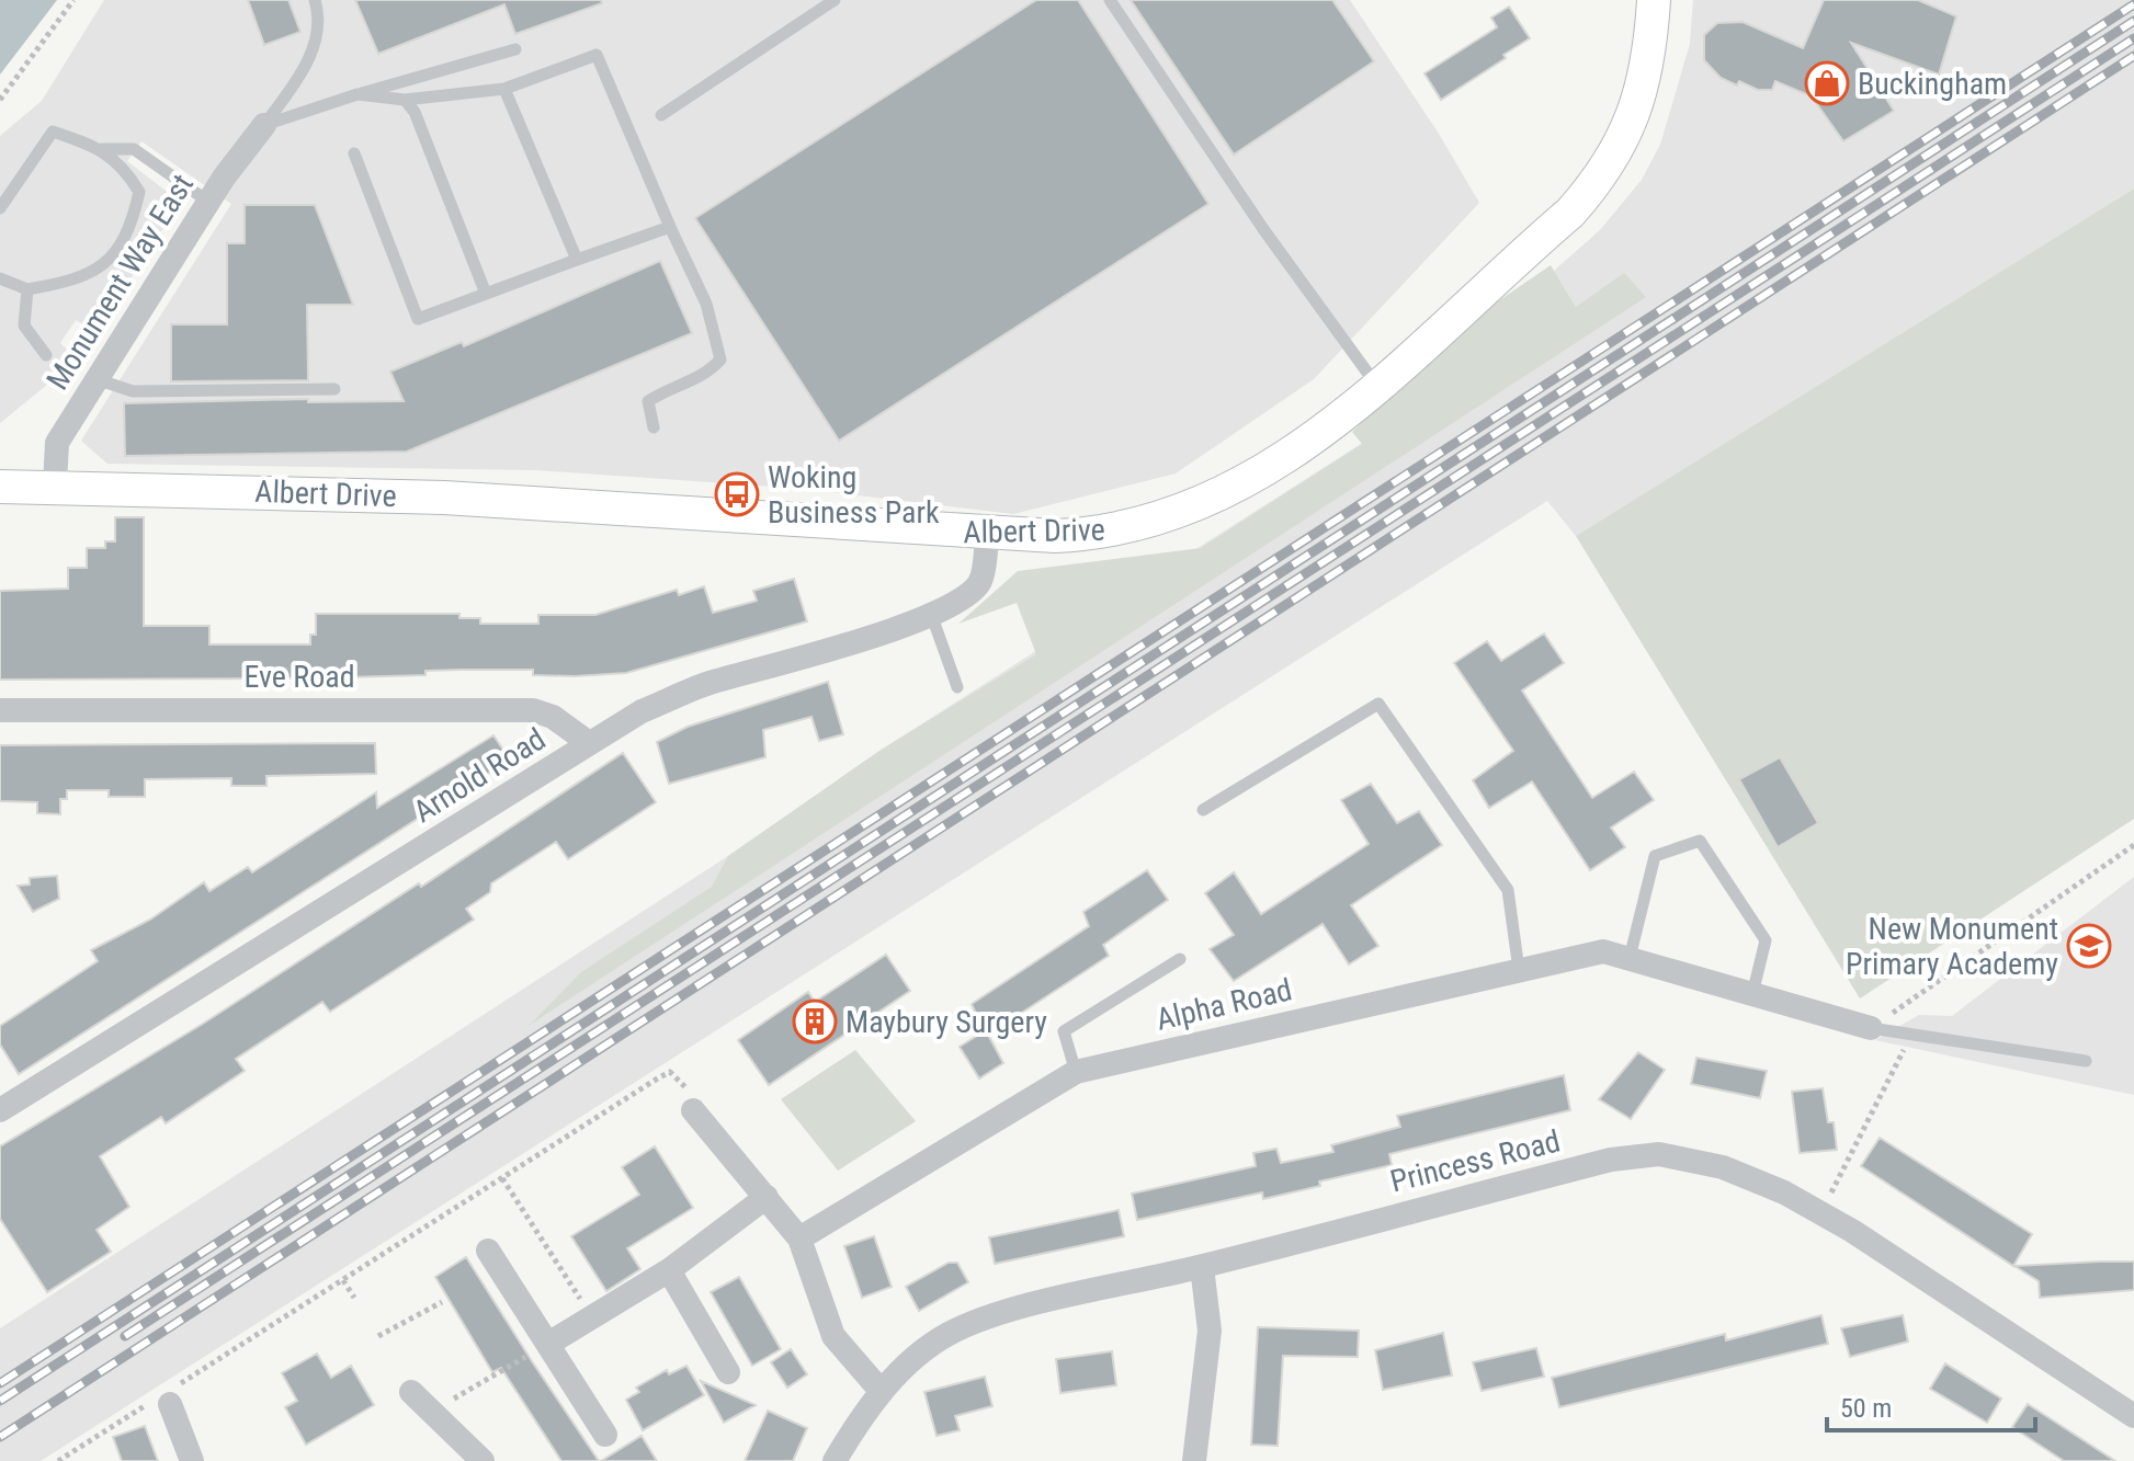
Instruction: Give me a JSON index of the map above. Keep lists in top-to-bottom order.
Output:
{
  "streets": {
    "street": [
      "Monument Way East",
      "Albert Drive",
      "Eve Road",
      "Arnold Road",
      "Alpha Road",
      "Princess Road"
    ]
  },
  "crossings": [
    ["Monument Way East", "Albert Drive"],
    ["Albert Drive", "Arnold Road"],
    ["Eve Road", "Arnold Road"]
  ],
  "places": {
    "shop": ["Buckingham"],
    "bus stop": ["Woking Business Park"],
    "school or university": ["New Monument Primary Academy"],
    "building": ["Maybury Surgery"]
  },
  "scale_bar": "50 m"
}
